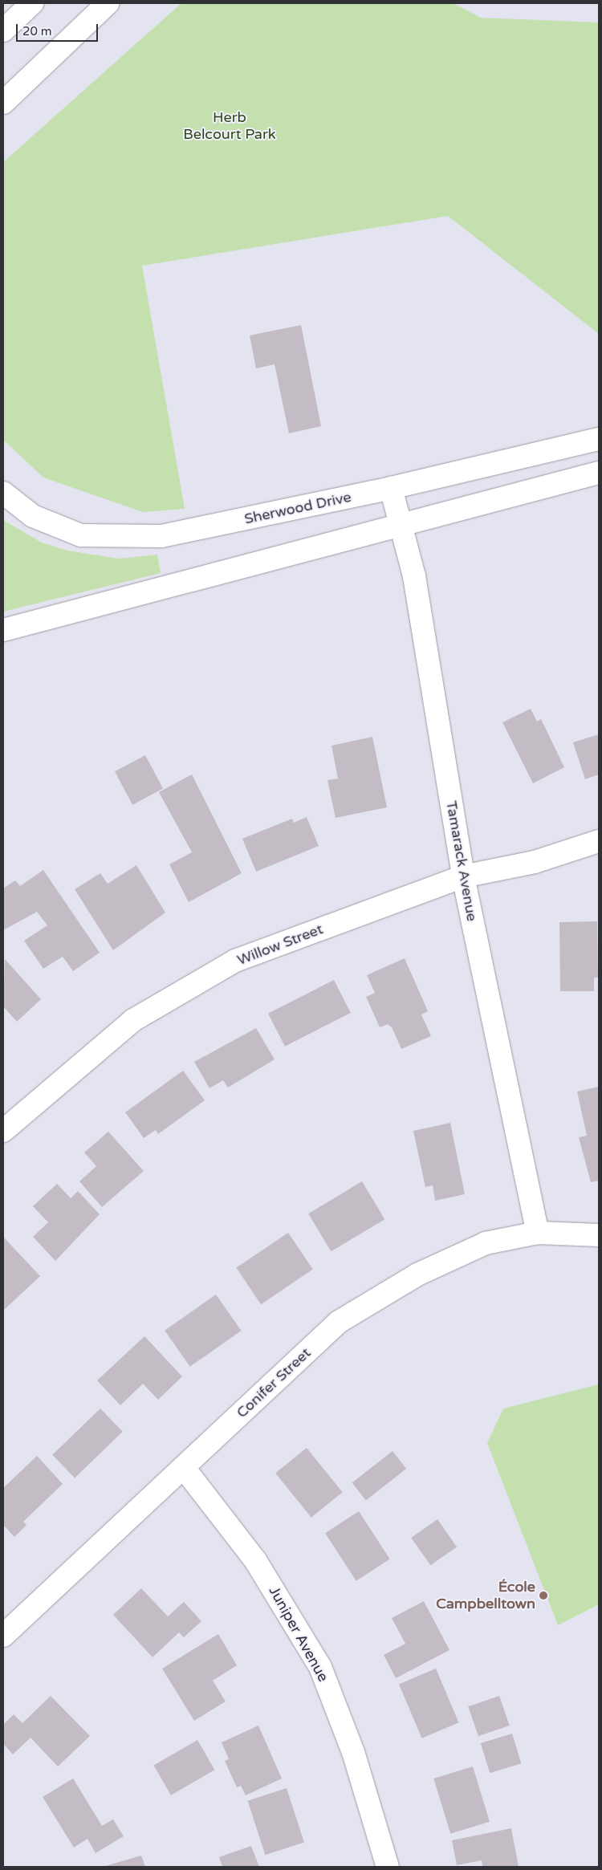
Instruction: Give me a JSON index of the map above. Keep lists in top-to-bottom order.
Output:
{
  "streets": {
    "street": [
      "Sherwood Drive",
      "Tamarack Avenue",
      "Willow Street",
      "Conifer Street",
      "Juniper Avenue"
    ]
  },
  "crossings": [
    ["Sherwood Drive", "Tamarack Avenue"],
    ["Tamarack Avenue", "Willow Street"],
    ["Tamarack Avenue", "Conifer Street"],
    ["Conifer Street", "Juniper Avenue"]
  ],
  "parks": ["Herb Belcourt Park"],
  "places": ["École Campbelltown"],
  "scale_bar": "20 m"
}
